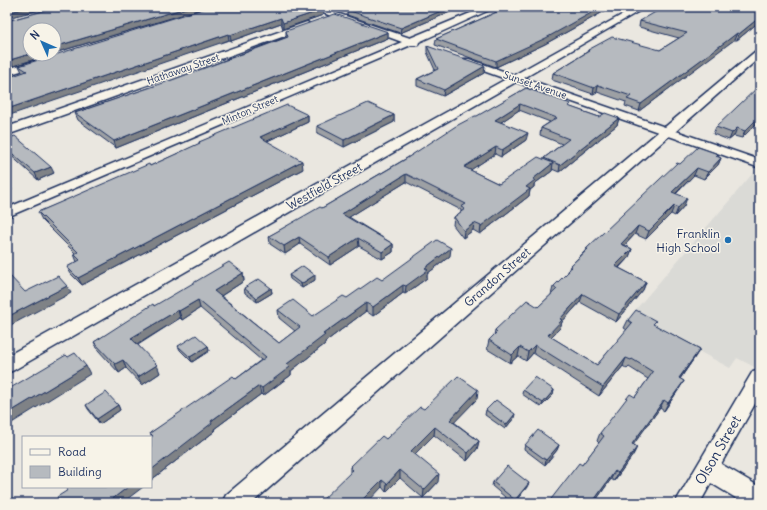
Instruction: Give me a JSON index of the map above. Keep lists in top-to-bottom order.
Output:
{
  "streets": {
    "street": [
      "Hathaway Street",
      "Sunset Avenue",
      "Minton Street",
      "Westfield Street",
      "Grandon Street",
      "Olson Street"
    ]
  },
  "crossings": [
    ["Sunset Avenue", "Westfield Street"],
    ["Sunset Avenue", "Grandon Street"]
  ],
  "places": ["Franklin High School"],
  "legend": ["Road", "Building"],
  "north": "top left"
}
